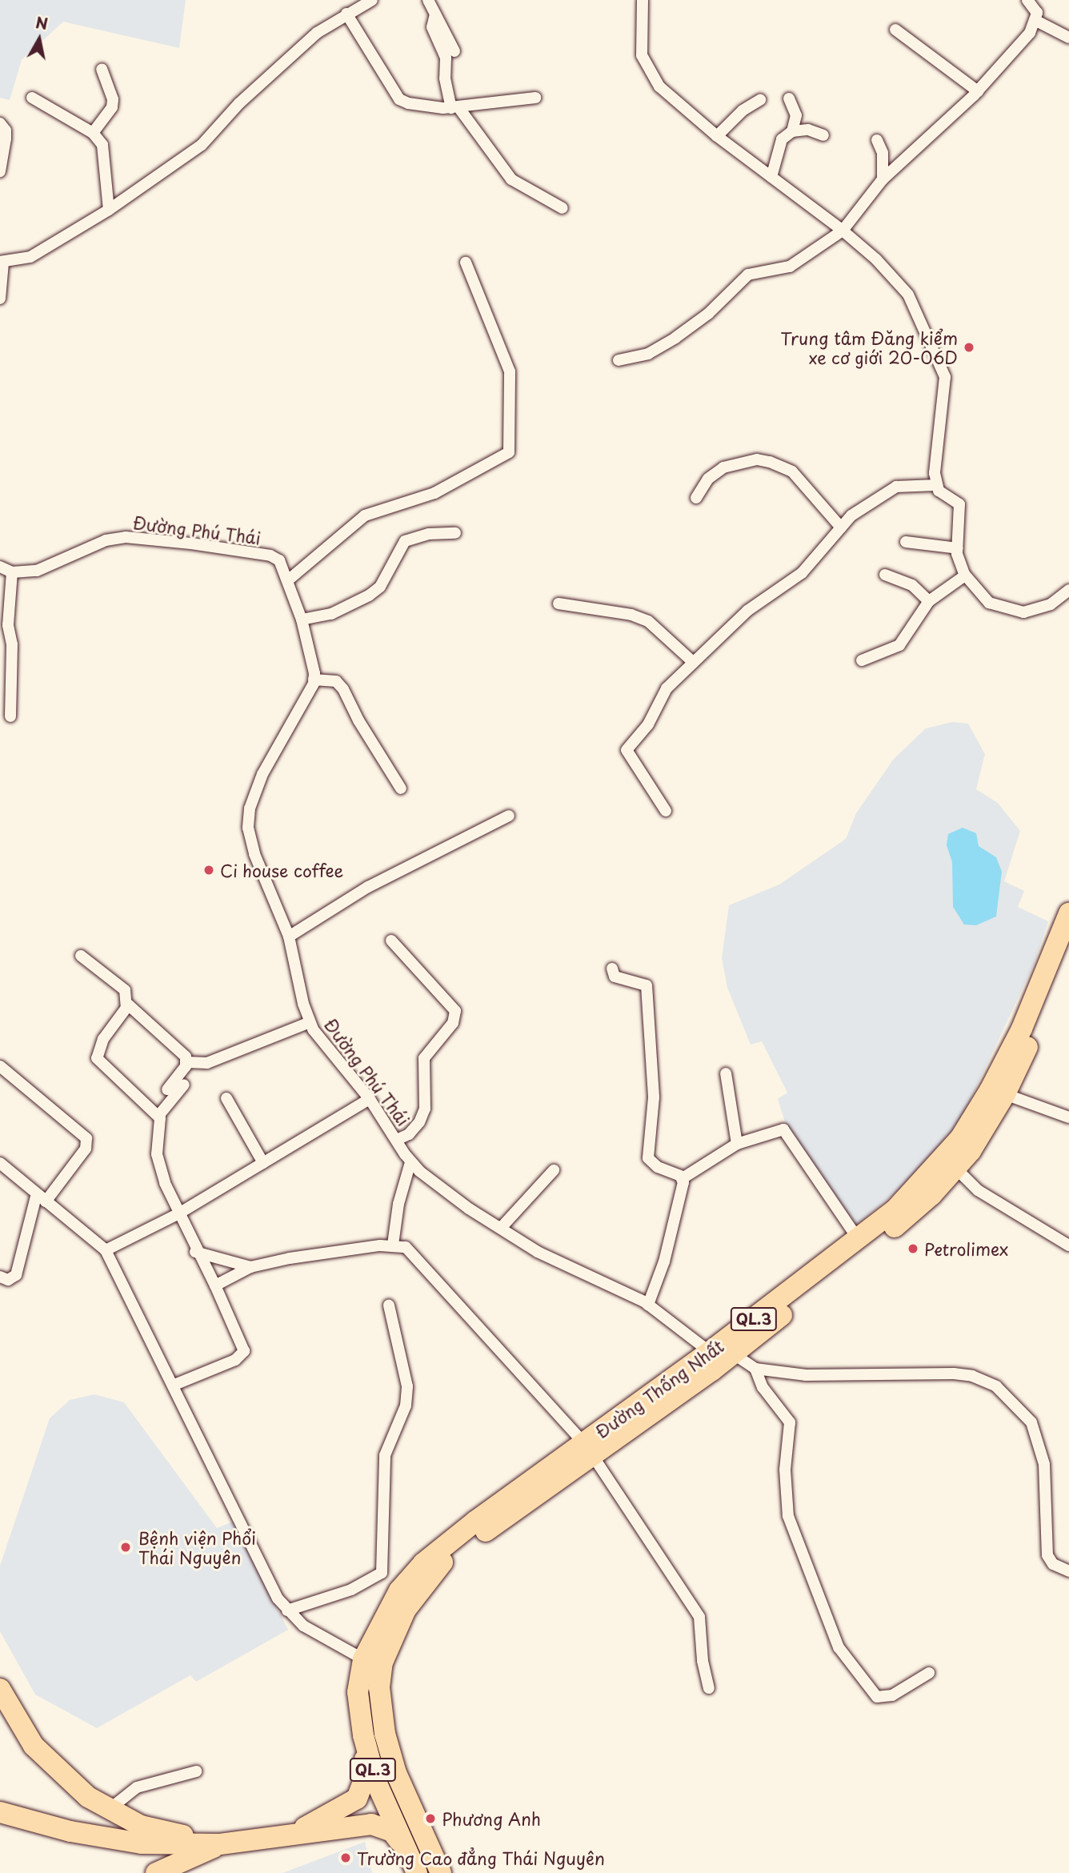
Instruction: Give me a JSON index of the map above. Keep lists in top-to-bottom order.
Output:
{
  "streets": {
    "highway": ["QL.3", "Đường Thống Nhất"],
    "street": ["Đường Phú Thái"]
  },
  "crossings": [
    ["Đường Phú Thái", "Đường Thống Nhất"],
    ["QL.3", "Đường Thống Nhất"]
  ],
  "places": [
    "Trung tâm Đăng kiểm xe cơ giới 20-06D",
    "Ci house coffee",
    "Petrolimex",
    "Bệnh viện Phổi Thái Nguyên",
    "Phương Anh",
    "Trường Cao đẳng Thái Nguyên"
  ],
  "north": "top"
}
